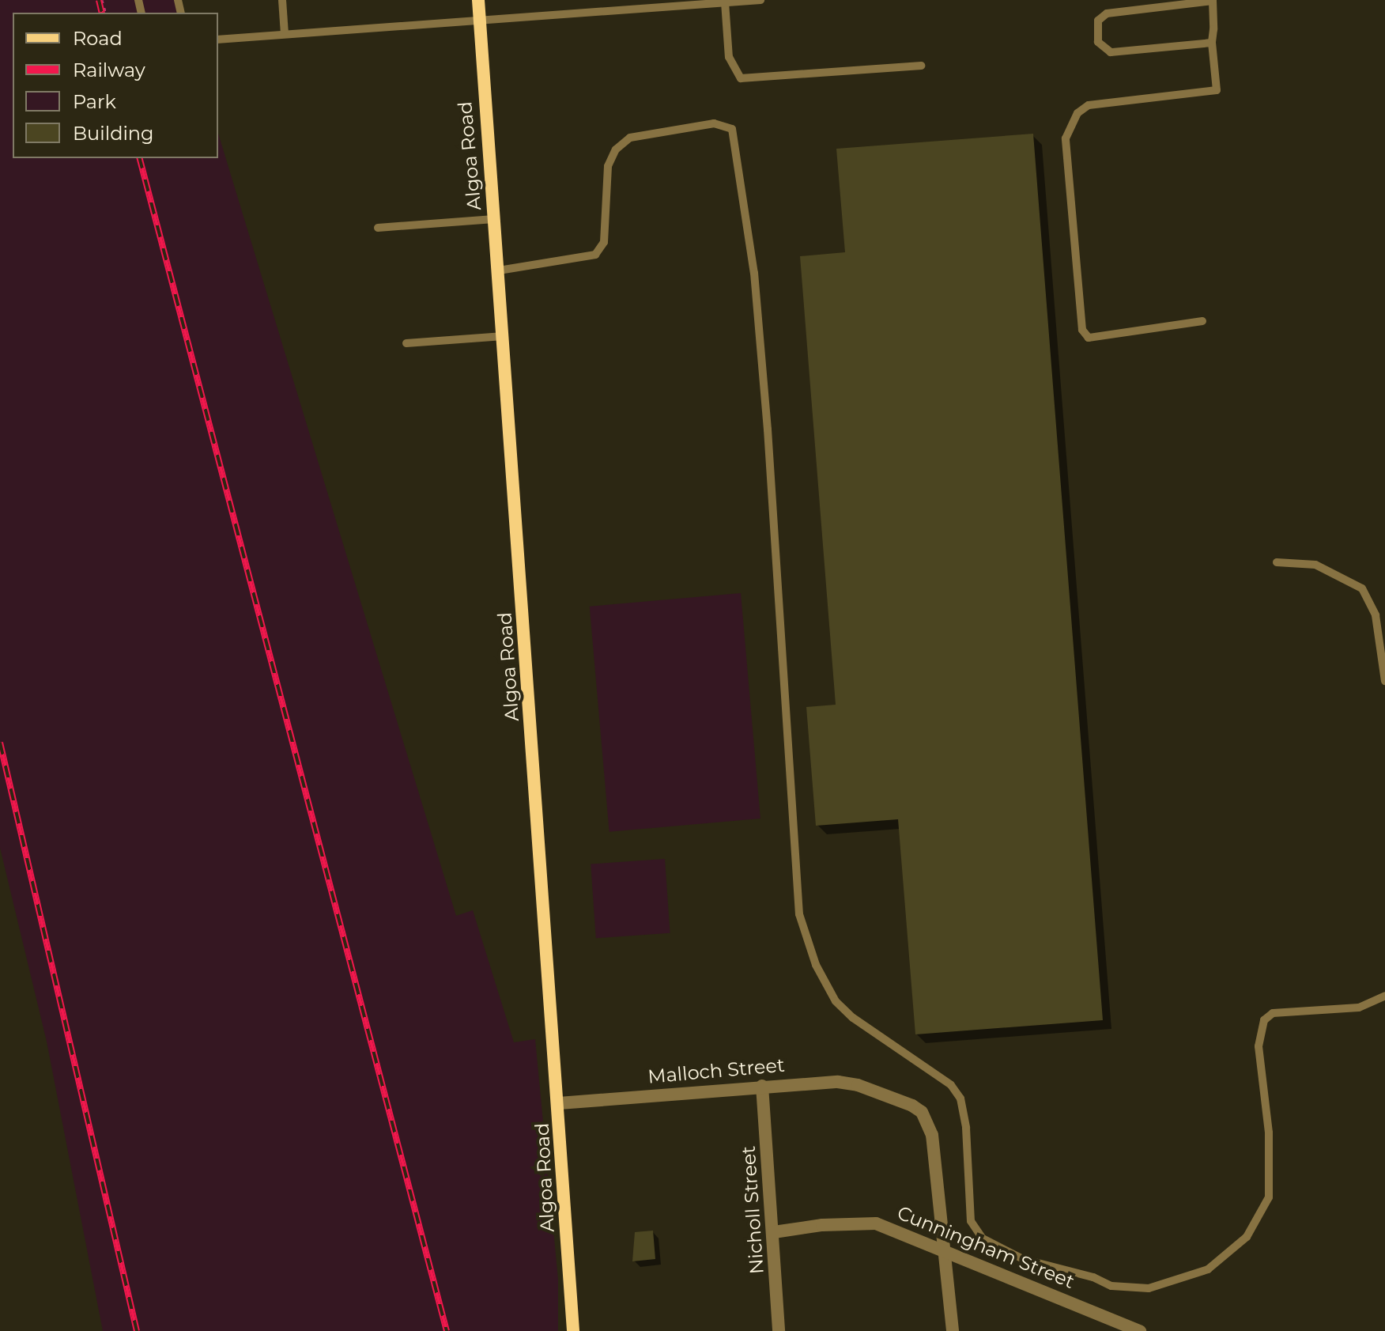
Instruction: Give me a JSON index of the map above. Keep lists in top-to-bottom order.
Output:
{
  "streets": {
    "street": [
      "Algoa Road",
      "Malloch Street",
      "Nicholl Street",
      "Cunningham Street"
    ]
  },
  "crossings": [
    ["Algoa Road", "Malloch Street"],
    ["Malloch Street", "Nicholl Street"],
    ["Malloch Street", "Cunningham Street"],
    ["Nicholl Street", "Cunningham Street"]
  ],
  "legend": [
    "Road",
    "Railway",
    "Park",
    "Building"
  ]
}
